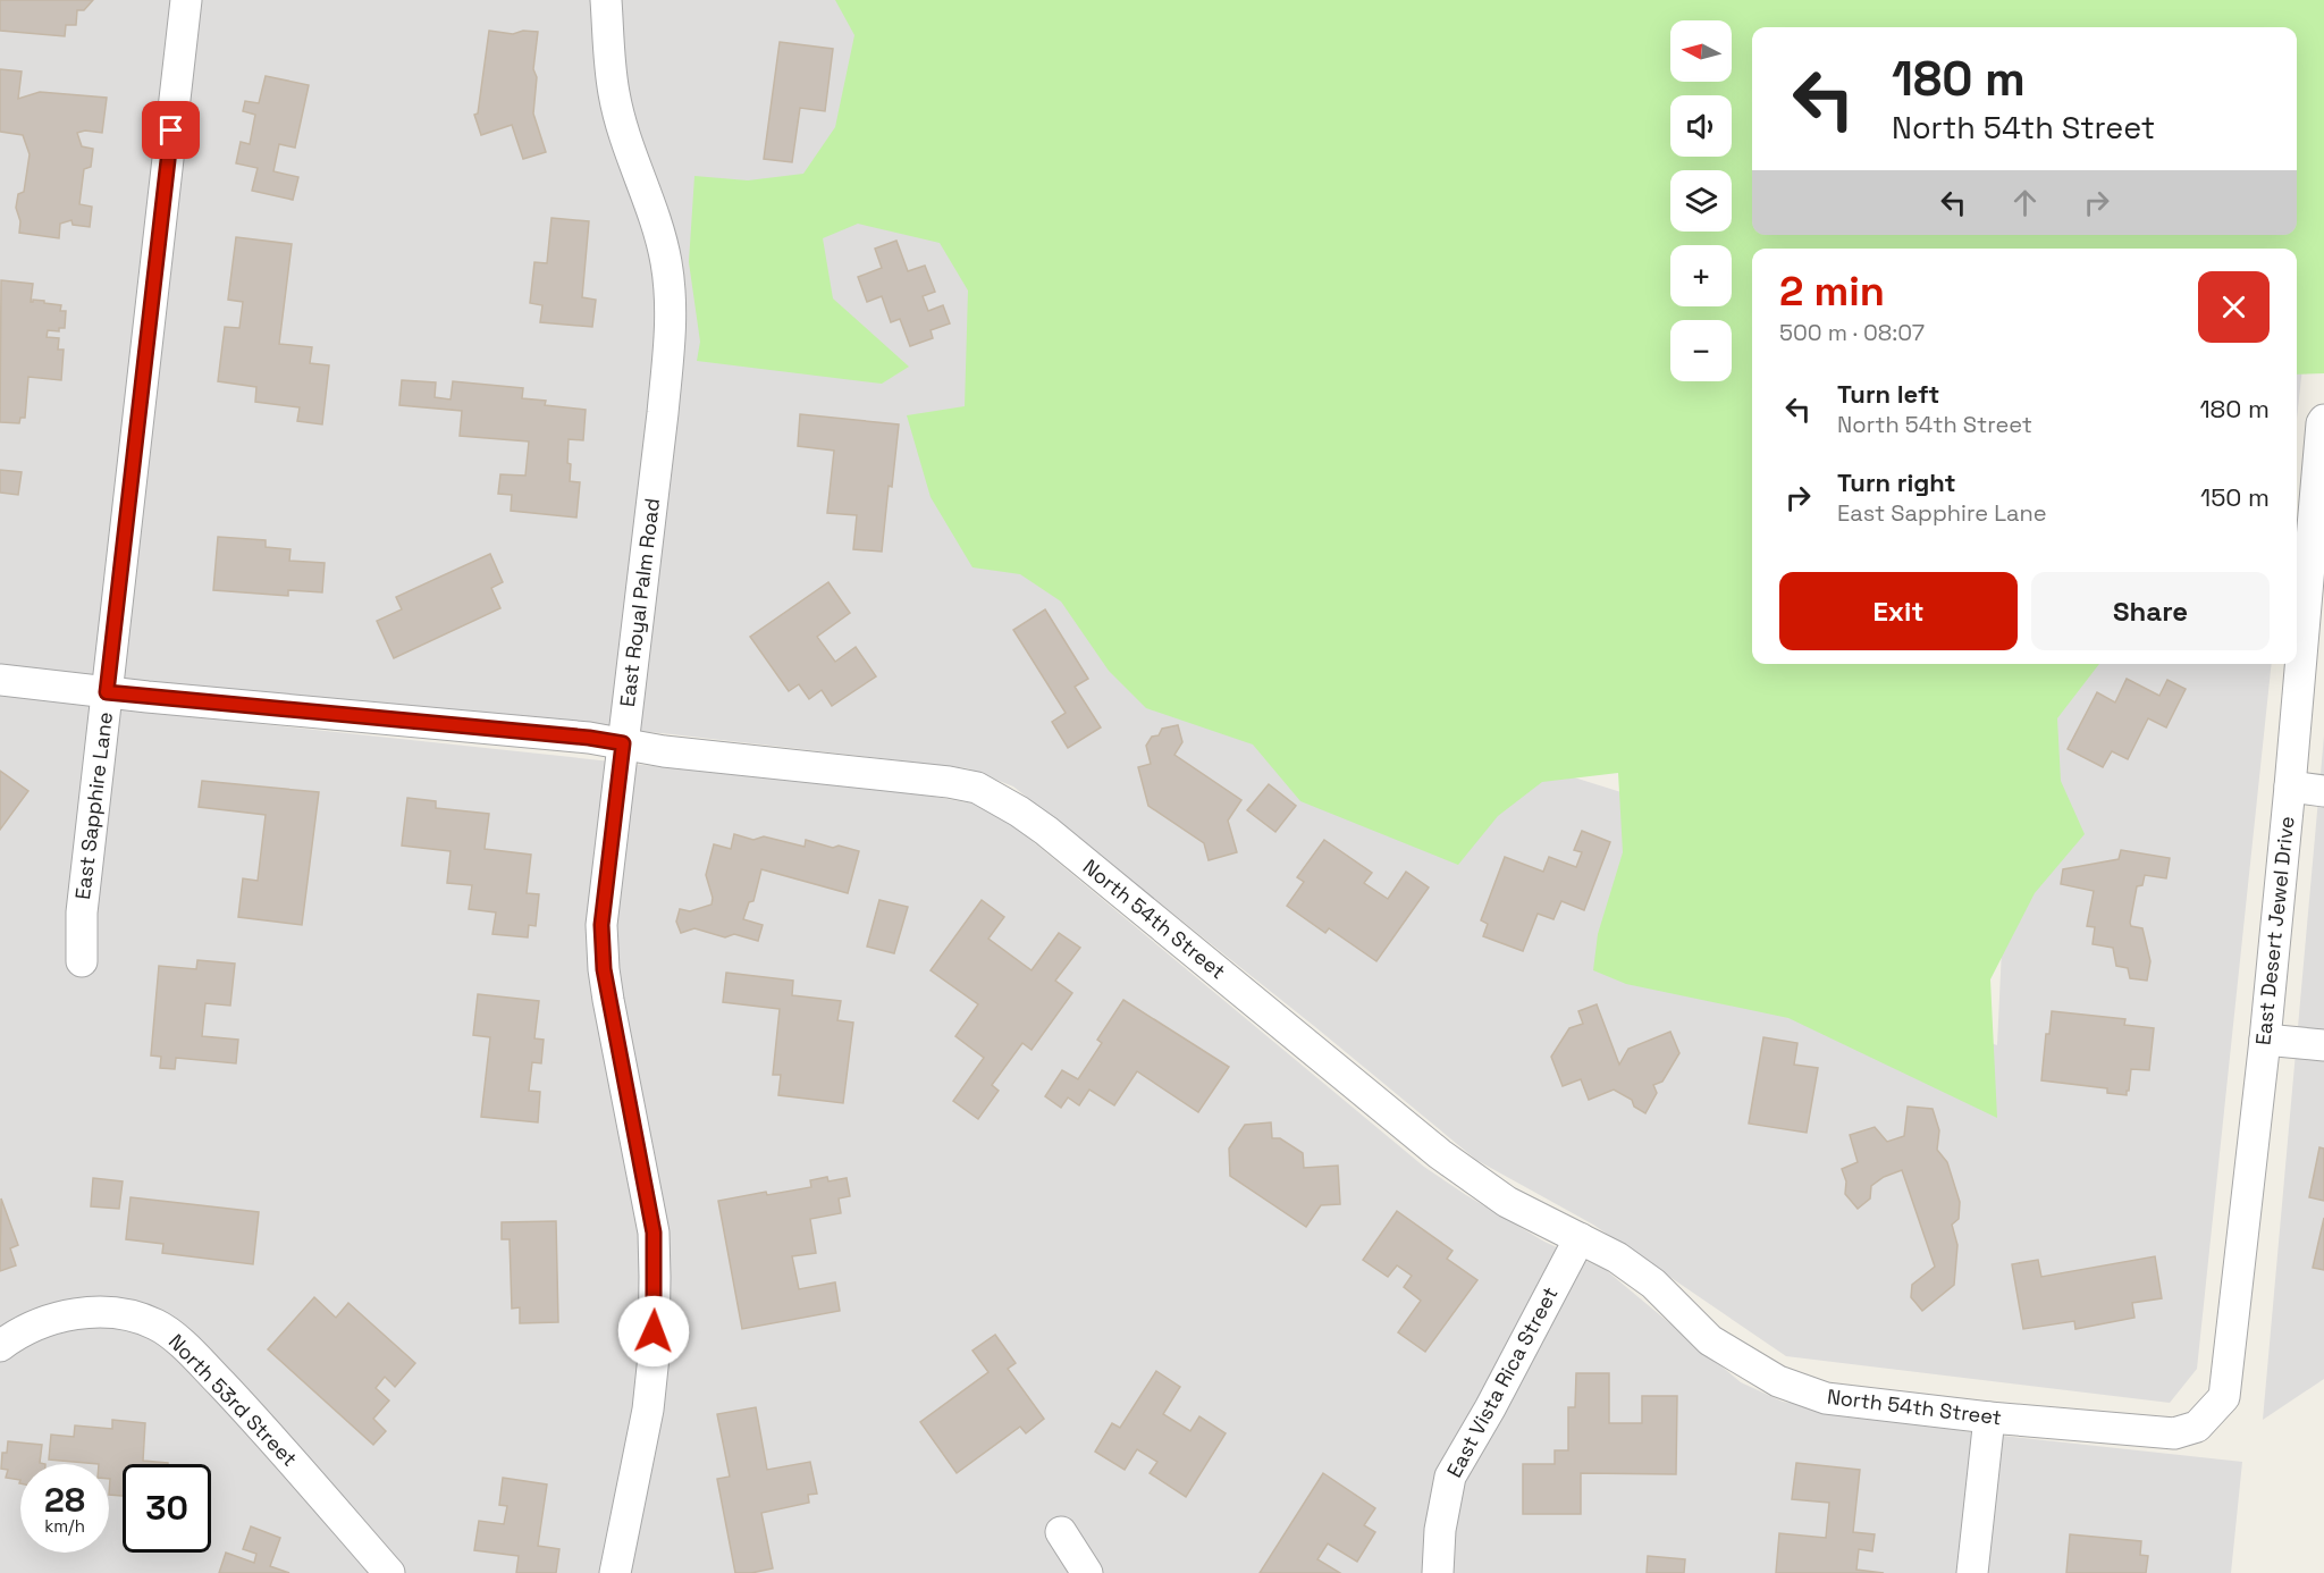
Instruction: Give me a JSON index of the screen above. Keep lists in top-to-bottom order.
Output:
{
  "streets": {
    "street": [
      "East Royal Palm Road",
      "East Sapphire Lane",
      "North 54th Street",
      "East Desert Jewel Drive",
      "East Vista Rica Street",
      "North 53rd Street"
    ]
  },
  "crossings": [
    ["East Royal Palm Road", "North 54th Street"],
    ["East Sapphire Lane", "North 54th Street"],
    ["North 54th Street", "East Desert Jewel Drive"],
    ["North 54th Street", "East Vista Rica Street"]
  ],
  "north": "left",
  "page": {
    "map_buttons": ["+", "−"],
    "turn": ["180 m", "North 54th Street"],
    "heading": ["2 min", "500 m · 08:07"],
    "list": [
      {
        "name": "Turn left",
        "note": "North 54th Street",
        "value": "180 m"
      },
      {
        "name": "Turn right",
        "note": "East Sapphire Lane",
        "value": "150 m"
      }
    ],
    "buttons": ["Exit", "Share"],
    "speed": "28 km/h",
    "limit": "30"
  }
}
